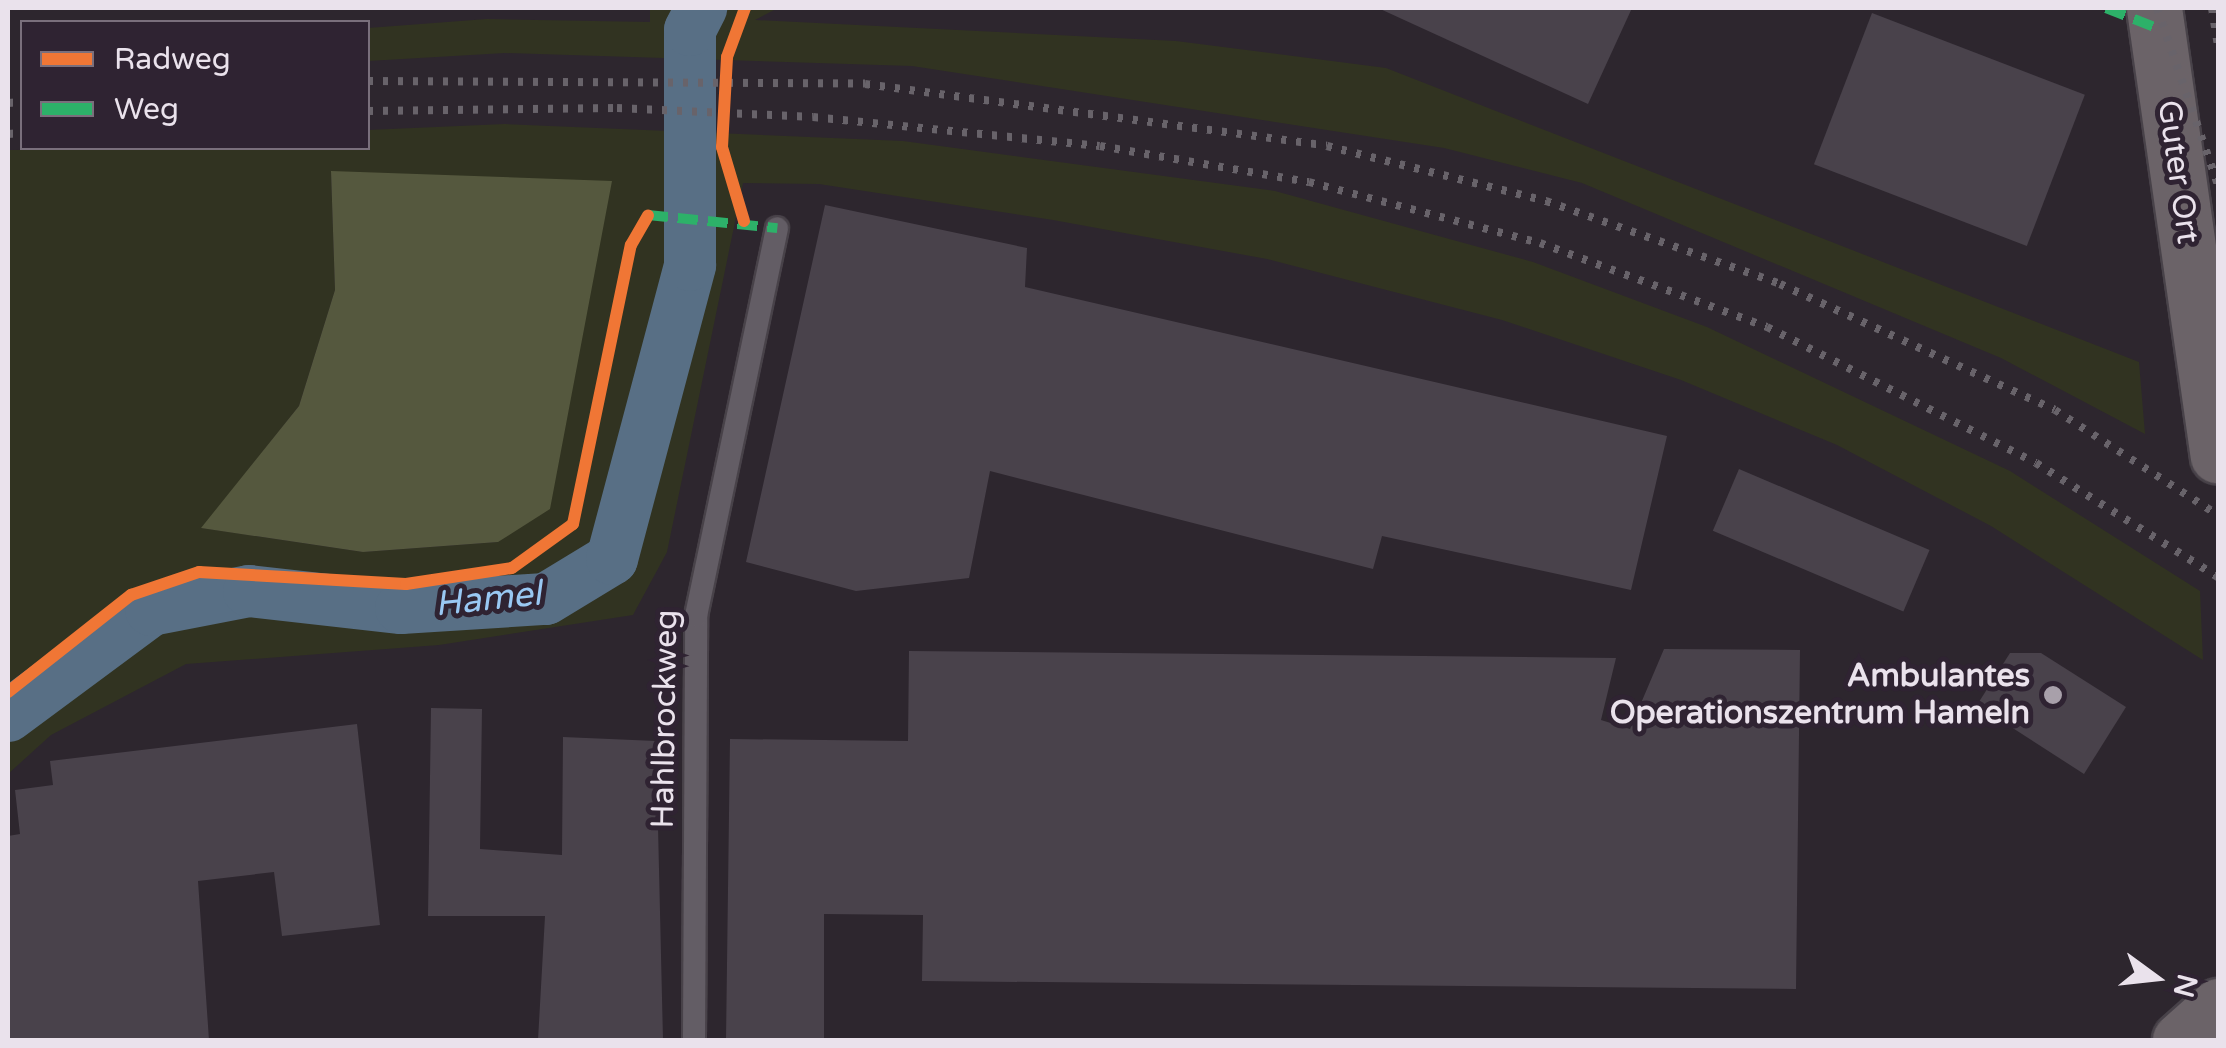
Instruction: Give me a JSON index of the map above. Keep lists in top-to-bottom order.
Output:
{
  "streets": {
    "main road": ["Guter Ort"],
    "lane": ["Hahlbrockweg"]
  },
  "water": ["Hamel"],
  "places": ["Ambulantes Operationszentrum Hameln"],
  "legend": ["Radweg", "Weg"],
  "north": "right"
}
